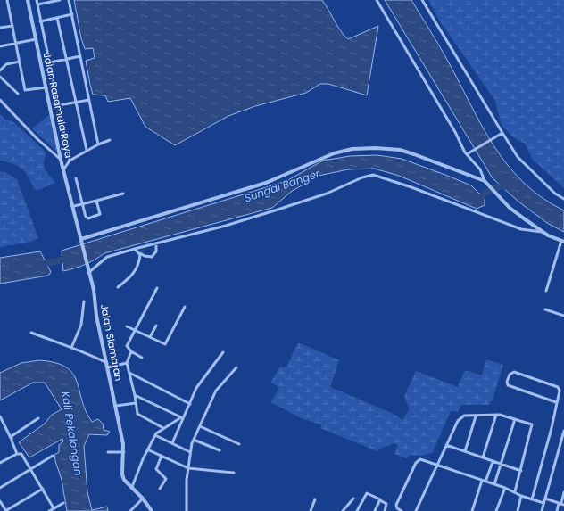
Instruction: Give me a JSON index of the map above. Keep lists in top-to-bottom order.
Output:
{
  "streets": {
    "street": ["Jalan Rasamala Raya", "Jalan Slamaran"]
  },
  "crossings": [
    ["Jalan Rasamala Raya", "Jalan Slamaran"]
  ],
  "water": ["Sungai Banger", "Kali Pekalongan"]
}
